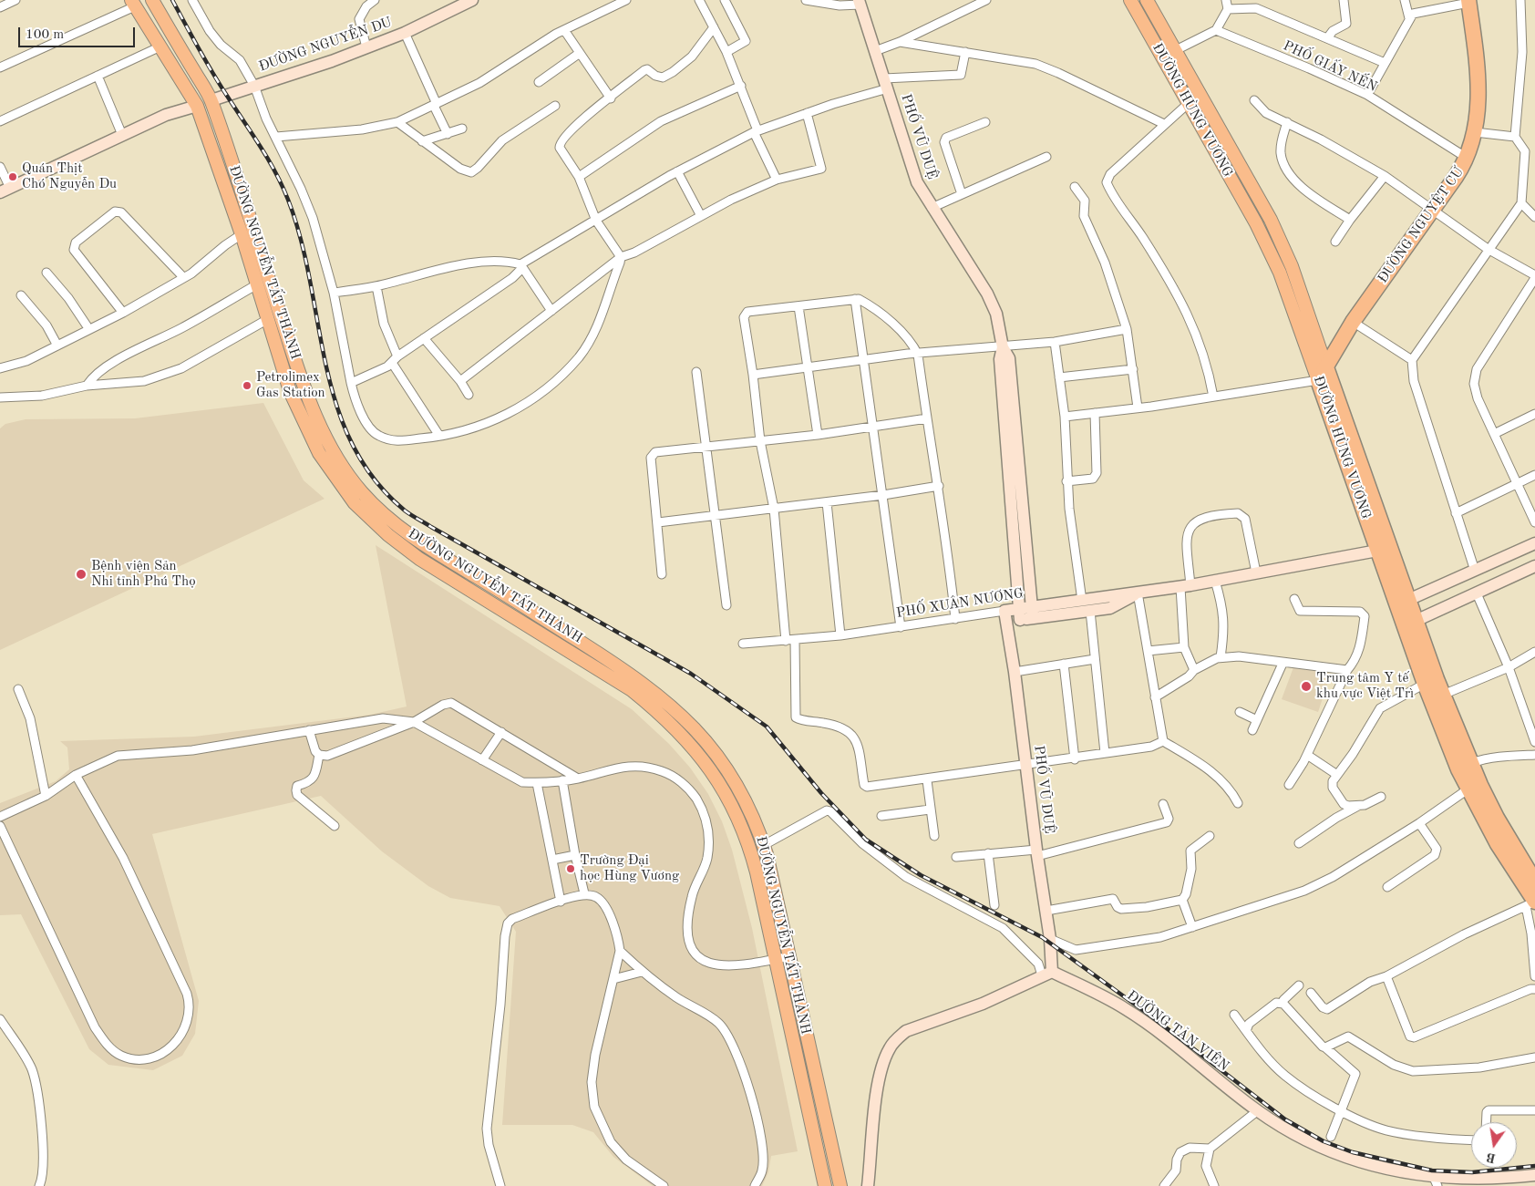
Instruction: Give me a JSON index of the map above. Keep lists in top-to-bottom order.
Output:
{
  "streets": {
    "highway": ["ĐƯỜNG HÙNG VƯƠNG", "ĐƯỜNG NGUYỆT CƯ"],
    "main road": ["ĐƯỜNG NGUYỄN TẤT THÀNH"],
    "street": [
      "ĐƯỜNG NGUYỄN DU",
      "PHỐ GIẤY NẾN",
      "PHỐ VŨ DUỆ",
      "PHỐ XUÂN NƯƠNG",
      "ĐƯỜNG TẢN VIÊN"
    ]
  },
  "crossings": [
    ["ĐƯỜNG NGUYỄN DU", "ĐƯỜNG NGUYỄN TẤT THÀNH"],
    ["PHỐ GIẤY NẾN", "ĐƯỜNG NGUYỆT CƯ"],
    ["ĐƯỜNG HÙNG VƯƠNG", "ĐƯỜNG NGUYỆT CƯ"],
    ["ĐƯỜNG HÙNG VƯƠNG", "PHỐ XUÂN NƯƠNG"],
    ["PHỐ VŨ DUỆ", "PHỐ XUÂN NƯƠNG"],
    ["PHỐ VŨ DUỆ", "ĐƯỜNG TẢN VIÊN"]
  ],
  "places": [
    "Quán Thịt Chó Nguyễn Du",
    "Petrolimex Gas Station",
    "Bệnh viện Sản Nhi tỉnh Phú Thọ",
    "Trung tâm Y tế khu vực Việt Trì",
    "Trường Đại học Hùng Vương"
  ],
  "scale_bar": "100 m",
  "north": "bottom"
}
